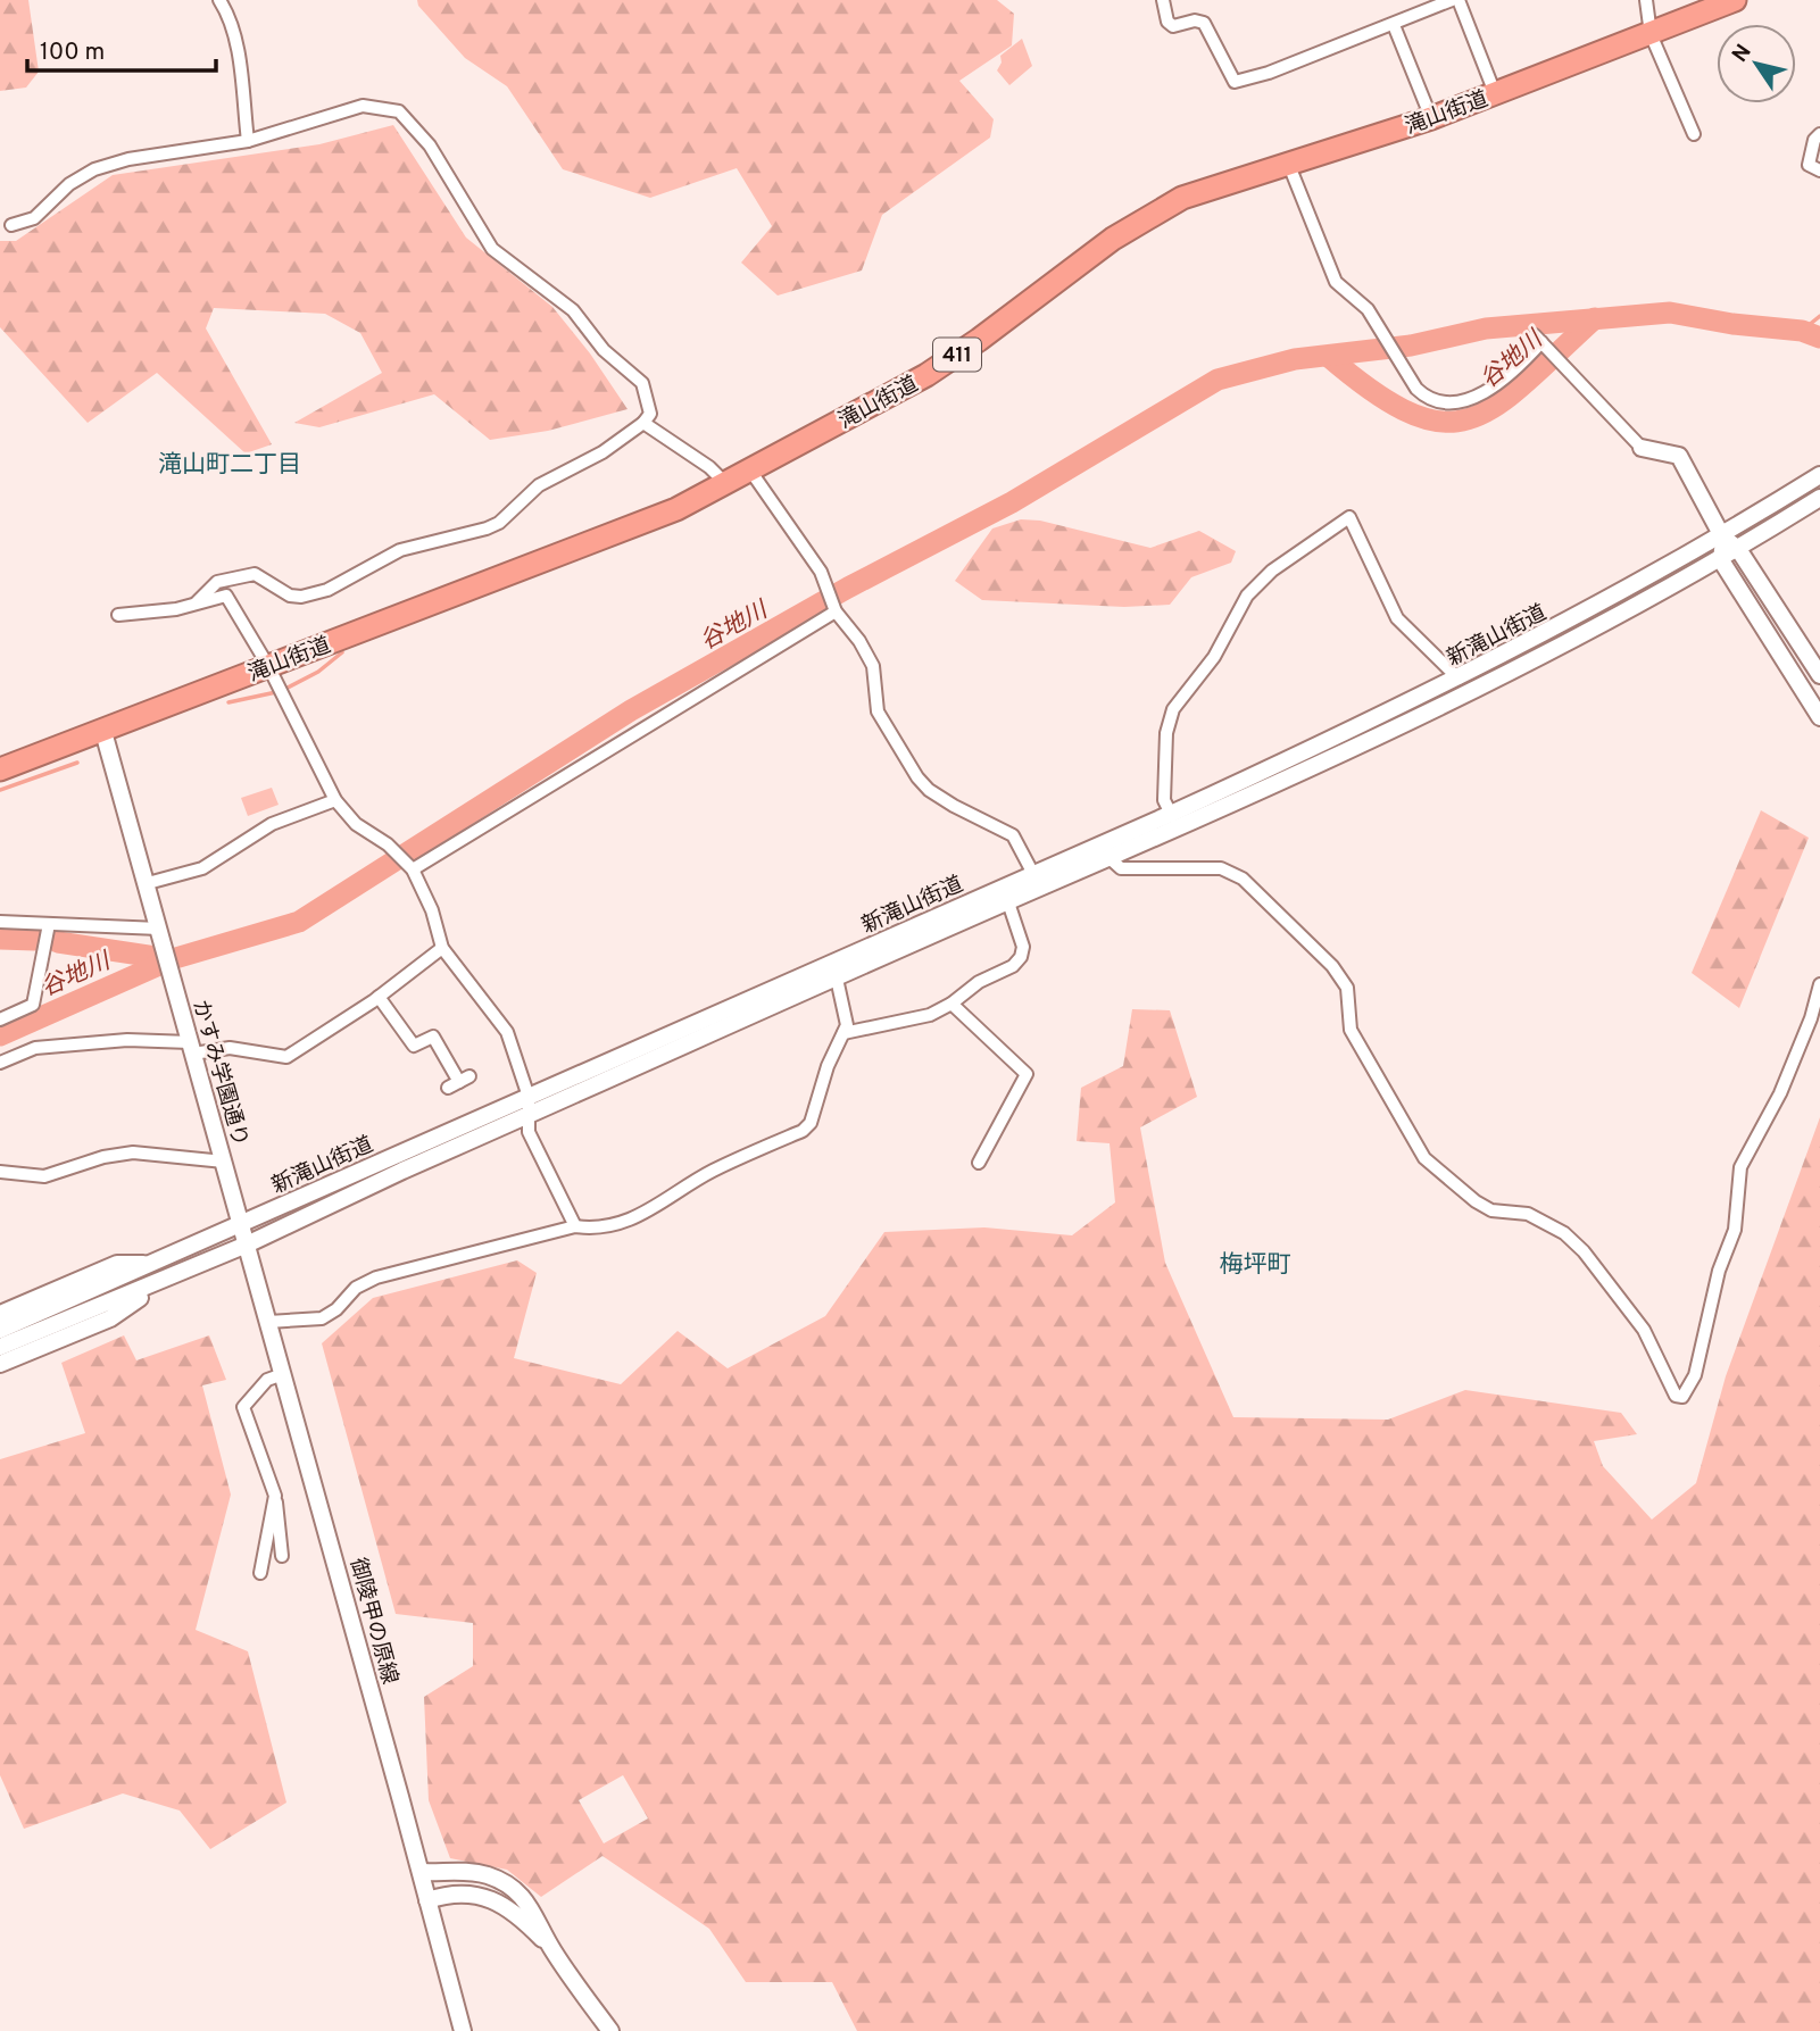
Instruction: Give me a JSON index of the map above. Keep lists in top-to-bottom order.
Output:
{
  "streets": {
    "highway": ["滝山街道", "411"],
    "main road": ["新滝山街道", "かすみ学園通り", "御陵甲の原線"]
  },
  "crossings": [
    ["新滝山街道", "かすみ学園通り"],
    ["新滝山街道", "御陵甲の原線"],
    ["かすみ学園通り", "御陵甲の原線"]
  ],
  "districts": ["滝山町二丁目", "梅坪町"],
  "water": ["谷地川"],
  "scale_bar": "100 m",
  "north": "top left"
}
